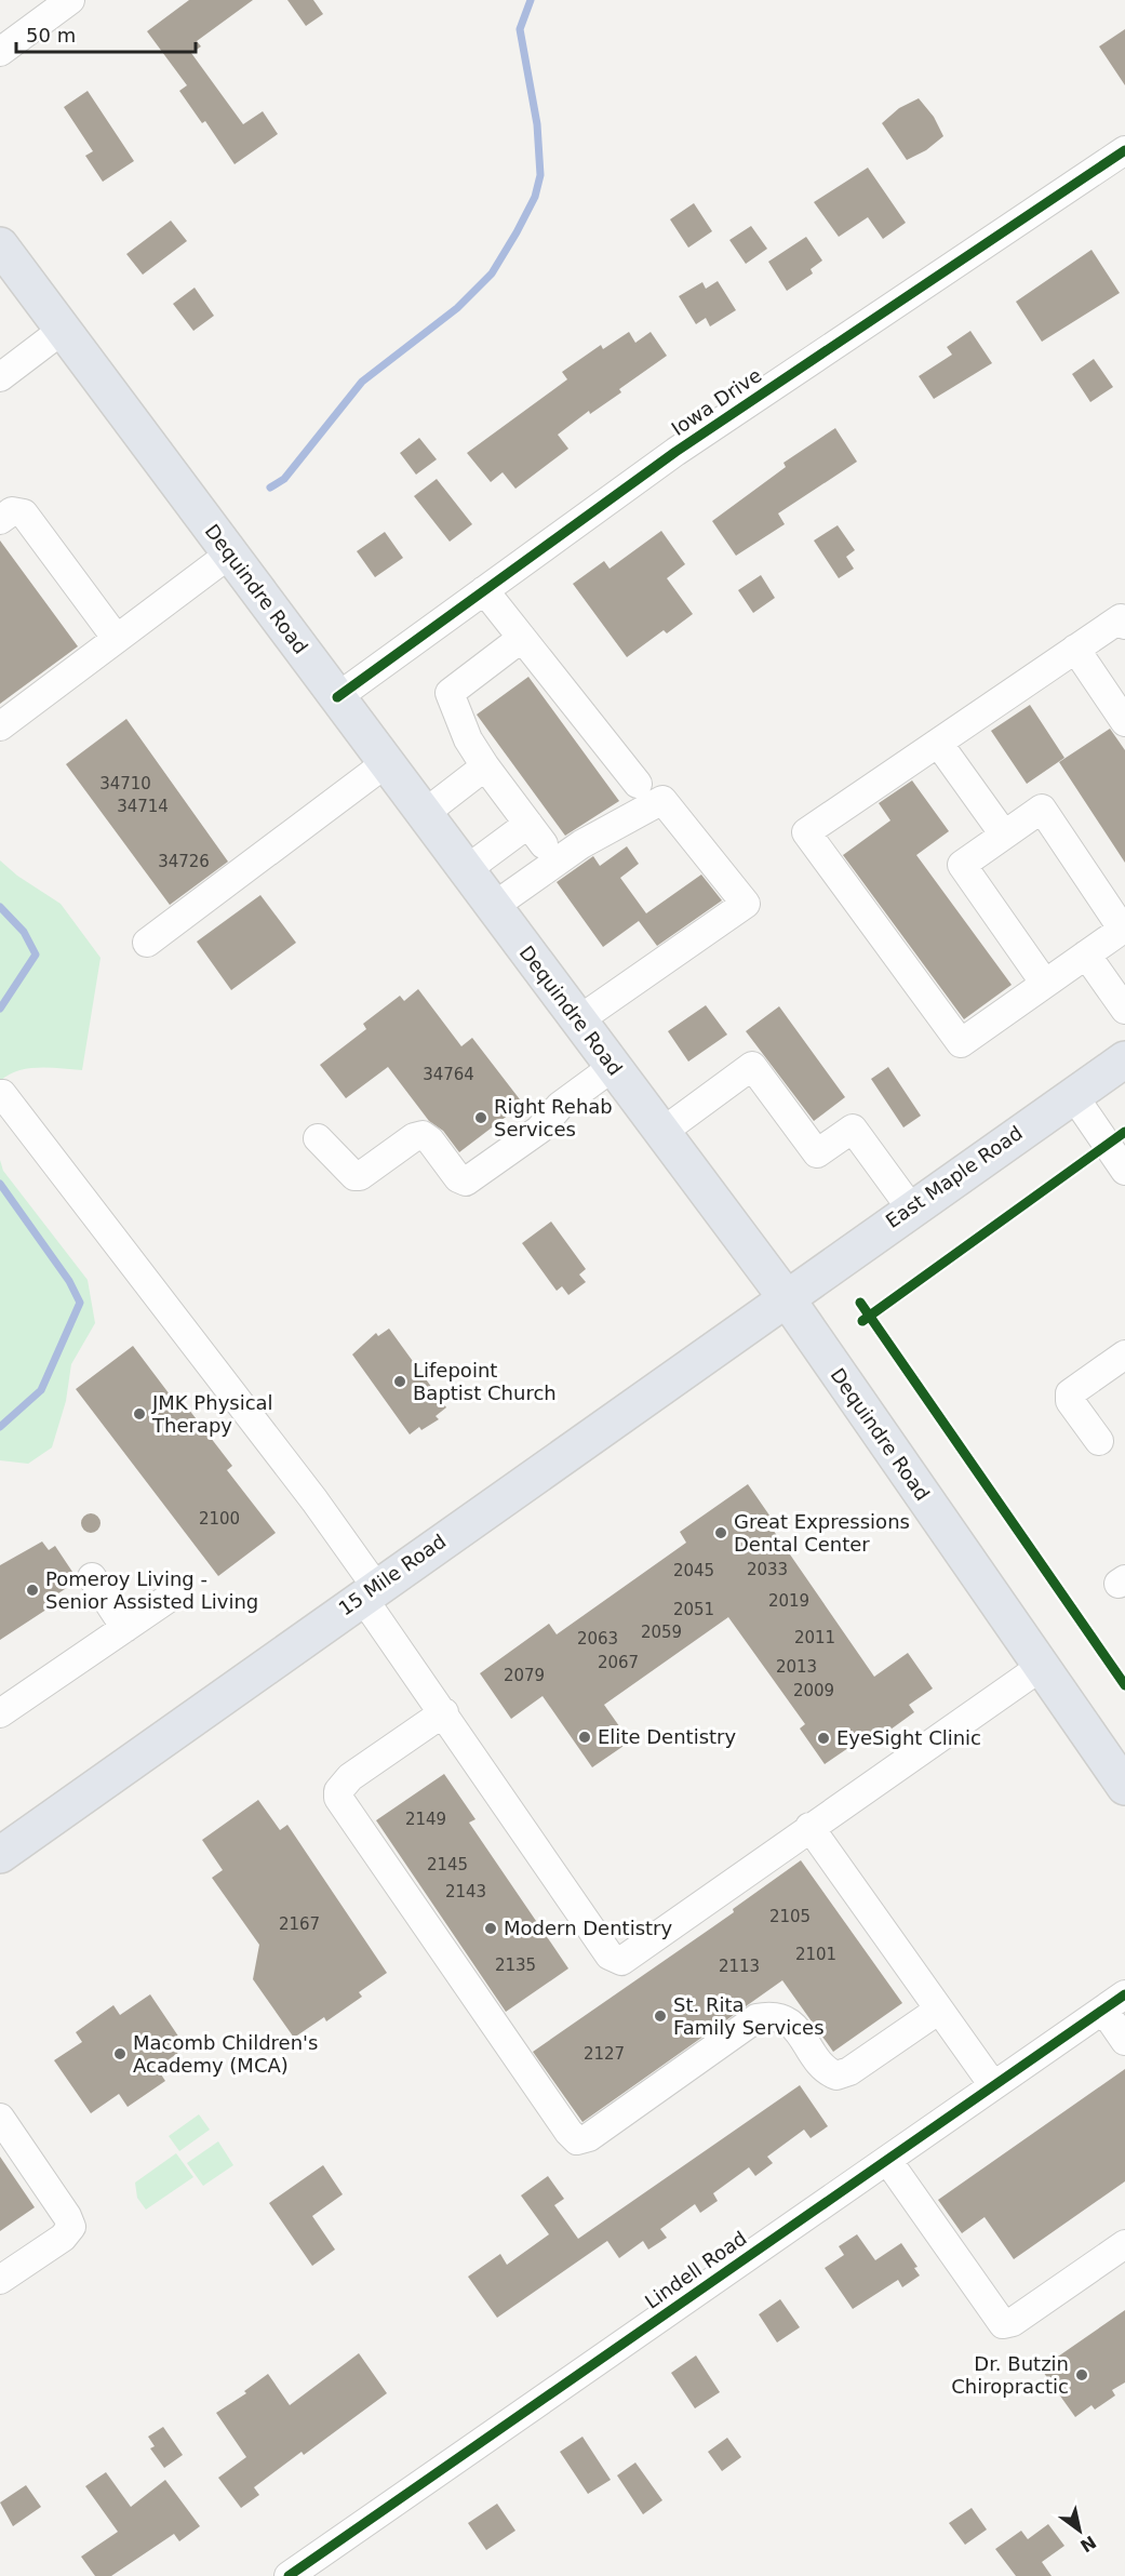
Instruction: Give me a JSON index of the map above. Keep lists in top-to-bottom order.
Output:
{
  "streets": {
    "main road": ["Dequindre Road", "East Maple Road", "15 Mile Road"],
    "street": ["Iowa Drive", "Lindell Road"]
  },
  "crossings": [
    ["Iowa Drive", "Dequindre Road"],
    ["Dequindre Road", "East Maple Road"],
    ["Dequindre Road", "15 Mile Road"],
    ["East Maple Road", "15 Mile Road"]
  ],
  "places": [
    "Right Rehab Services",
    "Lifepoint Baptist Church",
    "JMK Physical Therapy",
    "Great Expressions Dental Center",
    "Pomeroy Living - Senior Assisted Living",
    "Elite Dentistry",
    "EyeSight Clinic",
    "Modern Dentistry",
    "St. Rita Family Services",
    "Macomb Children's Academy (MCA)",
    "Dr. Butzin Chiropractic"
  ],
  "house_numbers": [
    "34710",
    "34714",
    "34726",
    "34764",
    "2100",
    "2033",
    "2045",
    "2019",
    "2051",
    "2059",
    "2011",
    "2063",
    "2067",
    "2013",
    "2079",
    "2009",
    "2149",
    "2145",
    "2143",
    "2105",
    "2167",
    "2101",
    "2135",
    "2113",
    "2127"
  ],
  "scale_bar": "50 m",
  "north": "bottom right"
}
